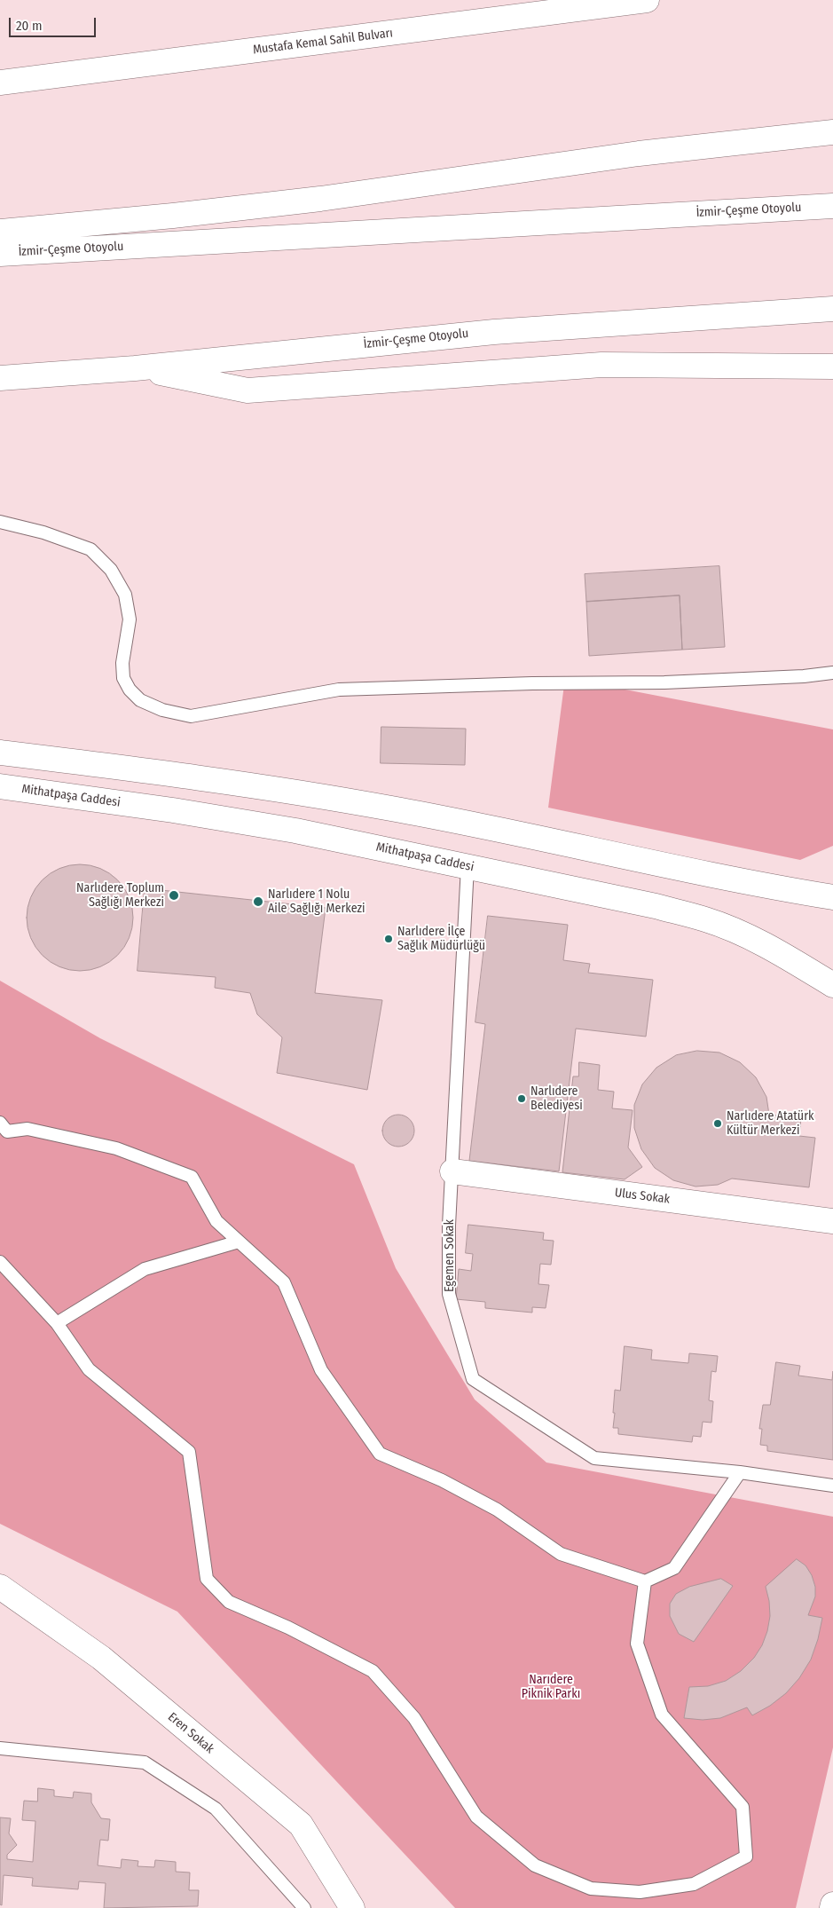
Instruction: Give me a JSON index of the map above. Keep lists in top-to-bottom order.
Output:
{
  "streets": {
    "main road": [
      "Mustafa Kemal Sahil Bulvarı",
      "İzmir-Çeşme Otoyolu",
      "Mithatpaşa Caddesi",
      "Ulus Sokak",
      "Eren Sokak"
    ],
    "lane": ["Egemen Sokak"]
  },
  "crossings": [
    ["Mithatpaşa Caddesi", "Egemen Sokak"],
    ["Ulus Sokak", "Egemen Sokak"]
  ],
  "parks": ["Narıdere Piknik Parkı"],
  "places": [
    "Narlıdere Toplum Sağlığı Merkezi",
    "Narlıdere 1 Nolu Aile Sağlığı Merkezi",
    "Narlıdere İlçe Sağlık Müdürlüğü",
    "Narlıdere Belediyesi",
    "Narlıdere Atatürk Kültür Merkezi"
  ],
  "scale_bar": "20 m"
}
